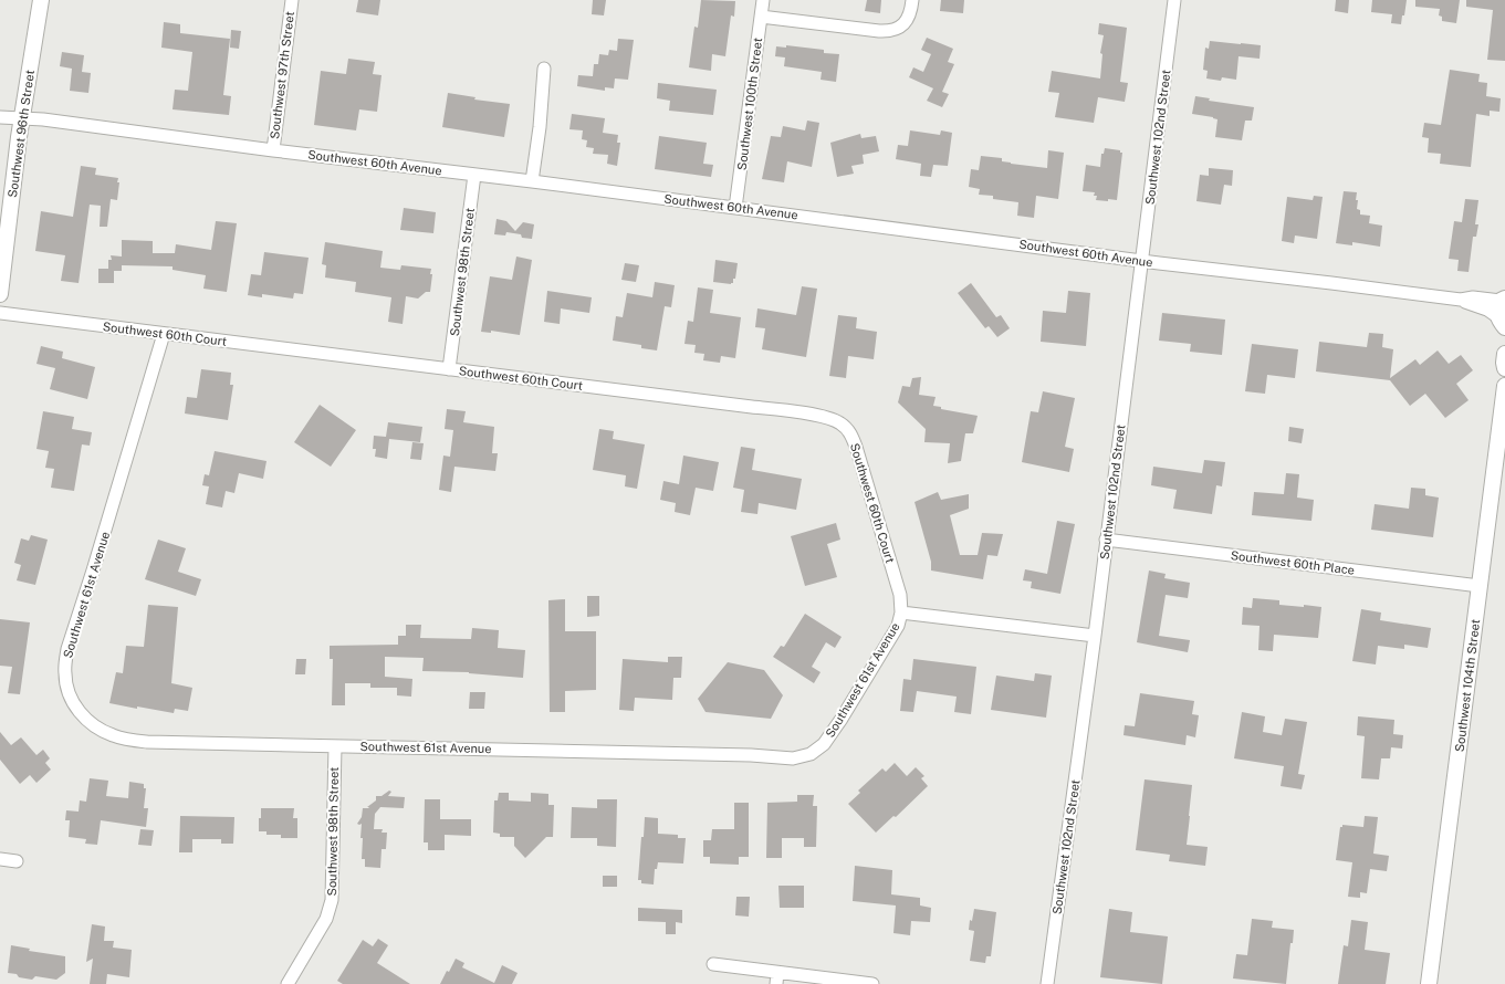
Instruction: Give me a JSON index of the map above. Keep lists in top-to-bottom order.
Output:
{
  "streets": {
    "street": [
      "Southwest 97th Street",
      "Southwest 100th Street",
      "Southwest 96th Street",
      "Southwest 102nd Street",
      "Southwest 60th Avenue",
      "Southwest 98th Street",
      "Southwest 60th Court",
      "Southwest 60th Place",
      "Southwest 61st Avenue",
      "Southwest 104th Street"
    ]
  },
  "crossings": [
    ["Southwest 97th Street", "Southwest 60th Avenue"],
    ["Southwest 100th Street", "Southwest 60th Avenue"],
    ["Southwest 96th Street", "Southwest 60th Avenue"],
    ["Southwest 102nd Street", "Southwest 60th Avenue"],
    ["Southwest 102nd Street", "Southwest 60th Place"],
    ["Southwest 102nd Street", "Southwest 61st Avenue"],
    ["Southwest 60th Avenue", "Southwest 98th Street"],
    ["Southwest 98th Street", "Southwest 60th Court"],
    ["Southwest 98th Street", "Southwest 61st Avenue"],
    ["Southwest 60th Court", "Southwest 61st Avenue"],
    ["Southwest 60th Place", "Southwest 104th Street"]
  ]
}
